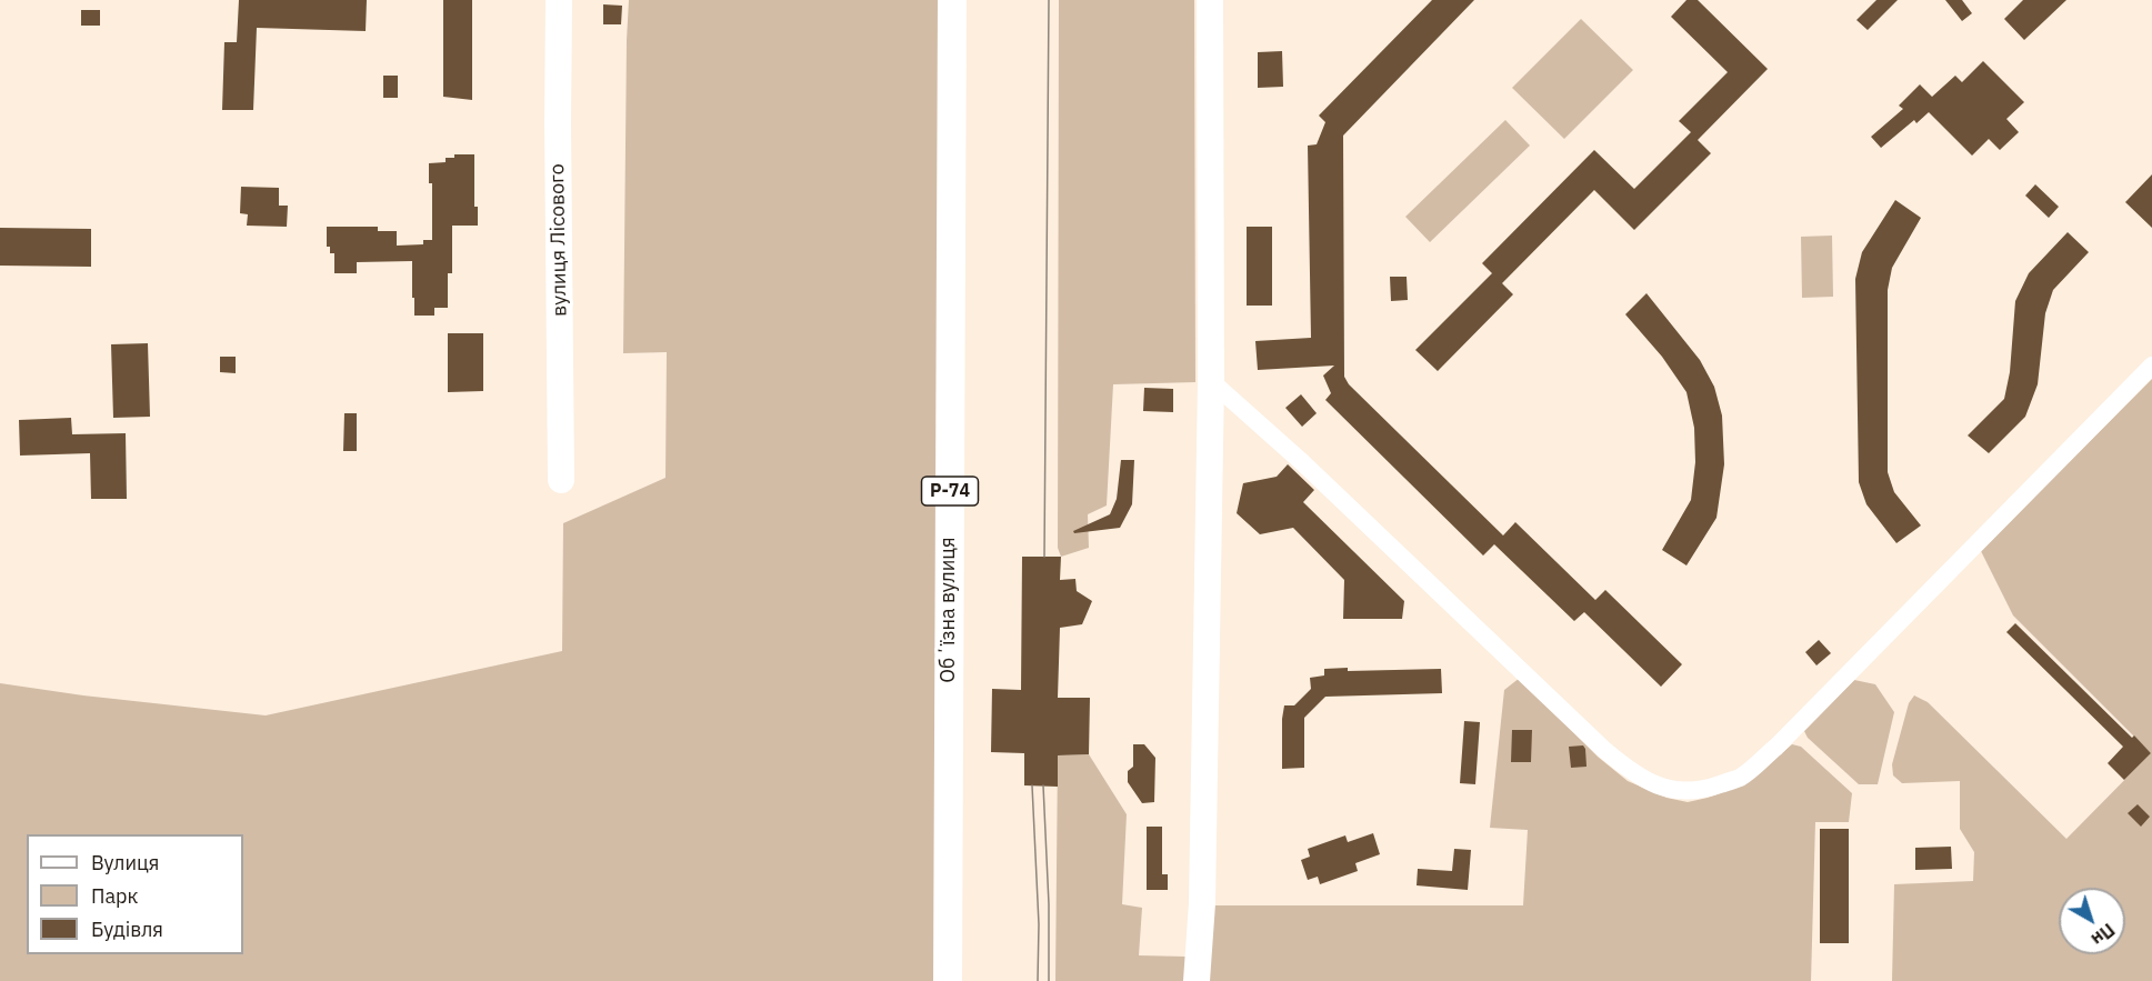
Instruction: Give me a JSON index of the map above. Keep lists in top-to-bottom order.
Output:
{
  "streets": {
    "main road": ["Р-74", "Обʼїзна вулиця"],
    "street": ["вулиця Лісового"]
  },
  "legend": ["Вулиця", "Парк", "Будівля"],
  "north": "bottom right"
}
